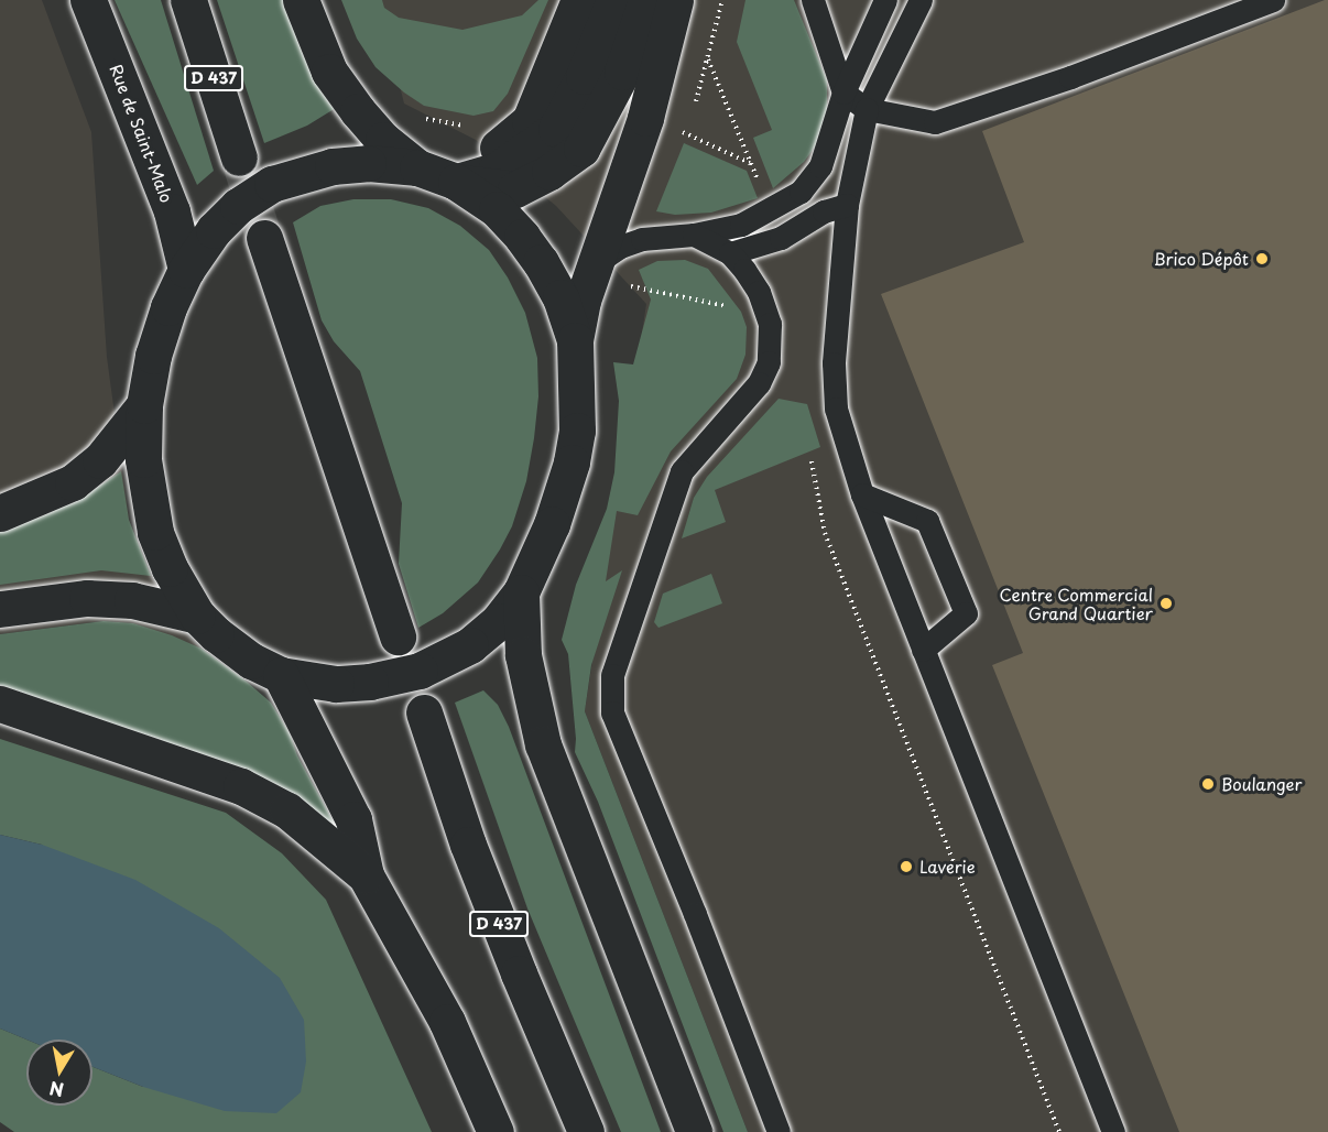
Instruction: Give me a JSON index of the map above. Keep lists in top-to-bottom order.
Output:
{
  "streets": {
    "main road": ["D 437", "Rue de Saint-Malo"]
  },
  "places": [
    "Brico Dépôt",
    "Centre Commercial Grand Quartier",
    "Boulanger",
    "Laverie"
  ],
  "north": "bottom"
}
